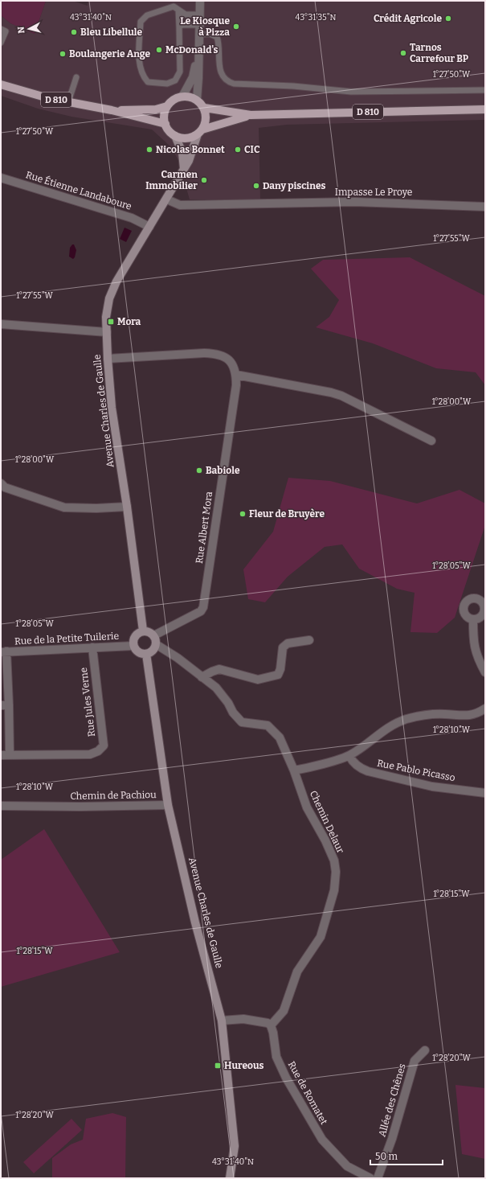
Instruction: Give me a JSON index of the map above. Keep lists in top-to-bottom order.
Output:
{
  "streets": {
    "main road": ["D 810"],
    "street": [
      "Rue Étienne Landaboure",
      "Impasse Le Proye",
      "Avenue Charles de Gaulle",
      "Rue Albert Mora",
      "Rue de la Petite Tuilerie",
      "Rue Jules Verne",
      "Rue Pablo Picasso",
      "Chemin de Pachiou",
      "Chemin Delaur",
      "Rue de Romatet",
      "Allée des Chênes"
    ]
  },
  "crossings": [
    ["D 810", "Avenue Charles de Gaulle"],
    ["Rue Étienne Landaboure", "Avenue Charles de Gaulle"],
    ["Impasse Le Proye", "Avenue Charles de Gaulle"],
    ["Avenue Charles de Gaulle", "Rue Albert Mora"],
    ["Avenue Charles de Gaulle", "Rue de la Petite Tuilerie"],
    ["Avenue Charles de Gaulle", "Chemin de Pachiou"],
    ["Avenue Charles de Gaulle", "Chemin Delaur"],
    ["Rue Albert Mora", "Rue de la Petite Tuilerie"],
    ["Rue Albert Mora", "Chemin Delaur"],
    ["Rue de la Petite Tuilerie", "Rue Jules Verne"],
    ["Rue de la Petite Tuilerie", "Chemin Delaur"],
    ["Chemin Delaur", "Rue de Romatet"]
  ],
  "places": {
    "other": [
      "Crédit Agricole",
      "Le Kiosque à Pizza",
      "Bleu Libellule",
      "McDonald's",
      "Tarnos Carrefour BP",
      "Boulangerie Ange",
      "Nicolas Bonnet",
      "CIC",
      "Carmen Immobilier",
      "Dany piscines",
      "Babiole",
      "Fleur de Bruyère"
    ],
    "transit": ["Mora", "Hureous"]
  },
  "scale_bar": "50 m",
  "north": "left",
  "coordinates": [
    "43°31'40\"N",
    "43°31'35\"N",
    "1°27'50\"W",
    "1°27'55\"W",
    "1°28'00\"W",
    "1°28'05\"W",
    "1°28'10\"W",
    "1°28'15\"W",
    "1°28'20\"W"
  ]
}
